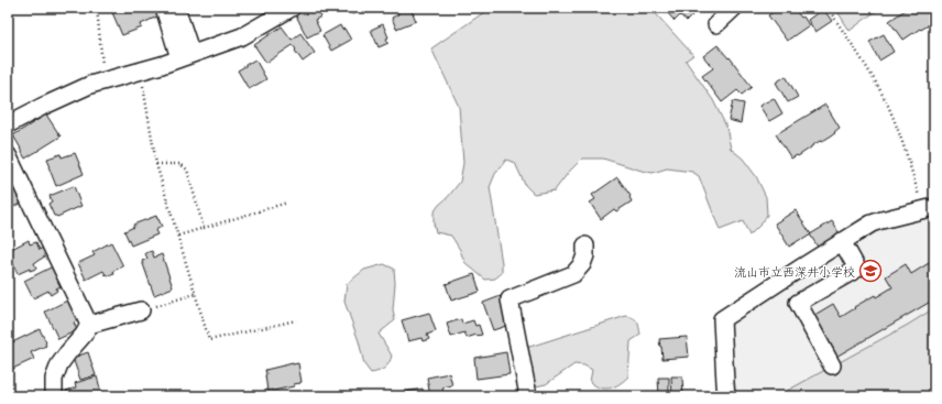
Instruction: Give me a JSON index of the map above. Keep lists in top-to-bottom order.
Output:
{
  "places": {
    "school or university": ["流山市立西深井小学校"]
  }
}
